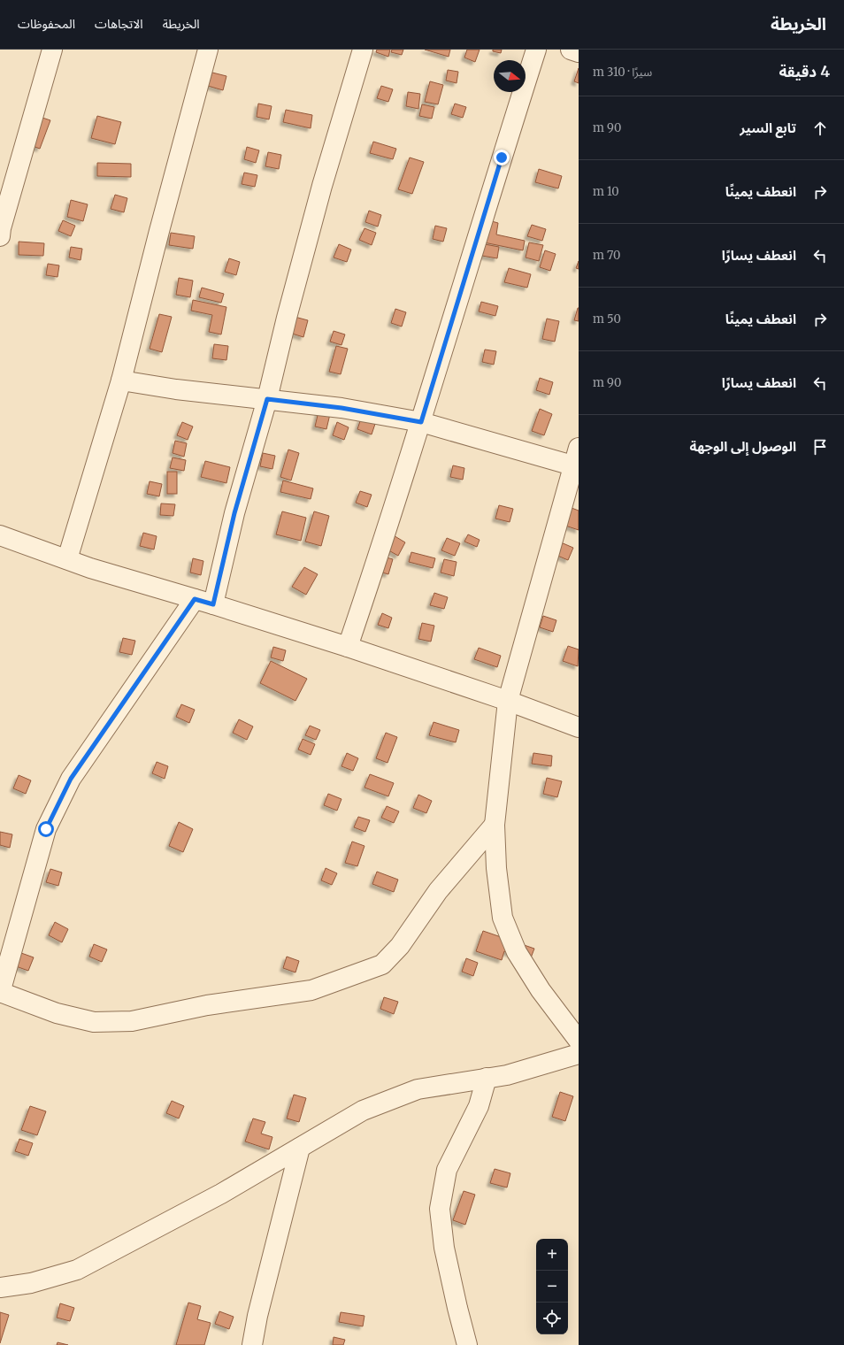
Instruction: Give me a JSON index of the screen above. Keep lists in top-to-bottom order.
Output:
{
  "north": "right",
  "page": {
    "header": "الخريطة",
    "nav": ["الخريطة", "الاتجاهات", "المحفوظات"],
    "heading": ["4 دقيقة", "سيرًا · 310 m"],
    "list": [
      ["تابع السير", "90 m"],
      ["انعطف يمينًا", "10 m"],
      ["انعطف يسارًا", "70 m"],
      ["انعطف يمينًا", "50 m"],
      ["انعطف يسارًا", "90 m"],
      "الوصول إلى الوجهة"
    ],
    "map_buttons": ["+", "−"]
  }
}
